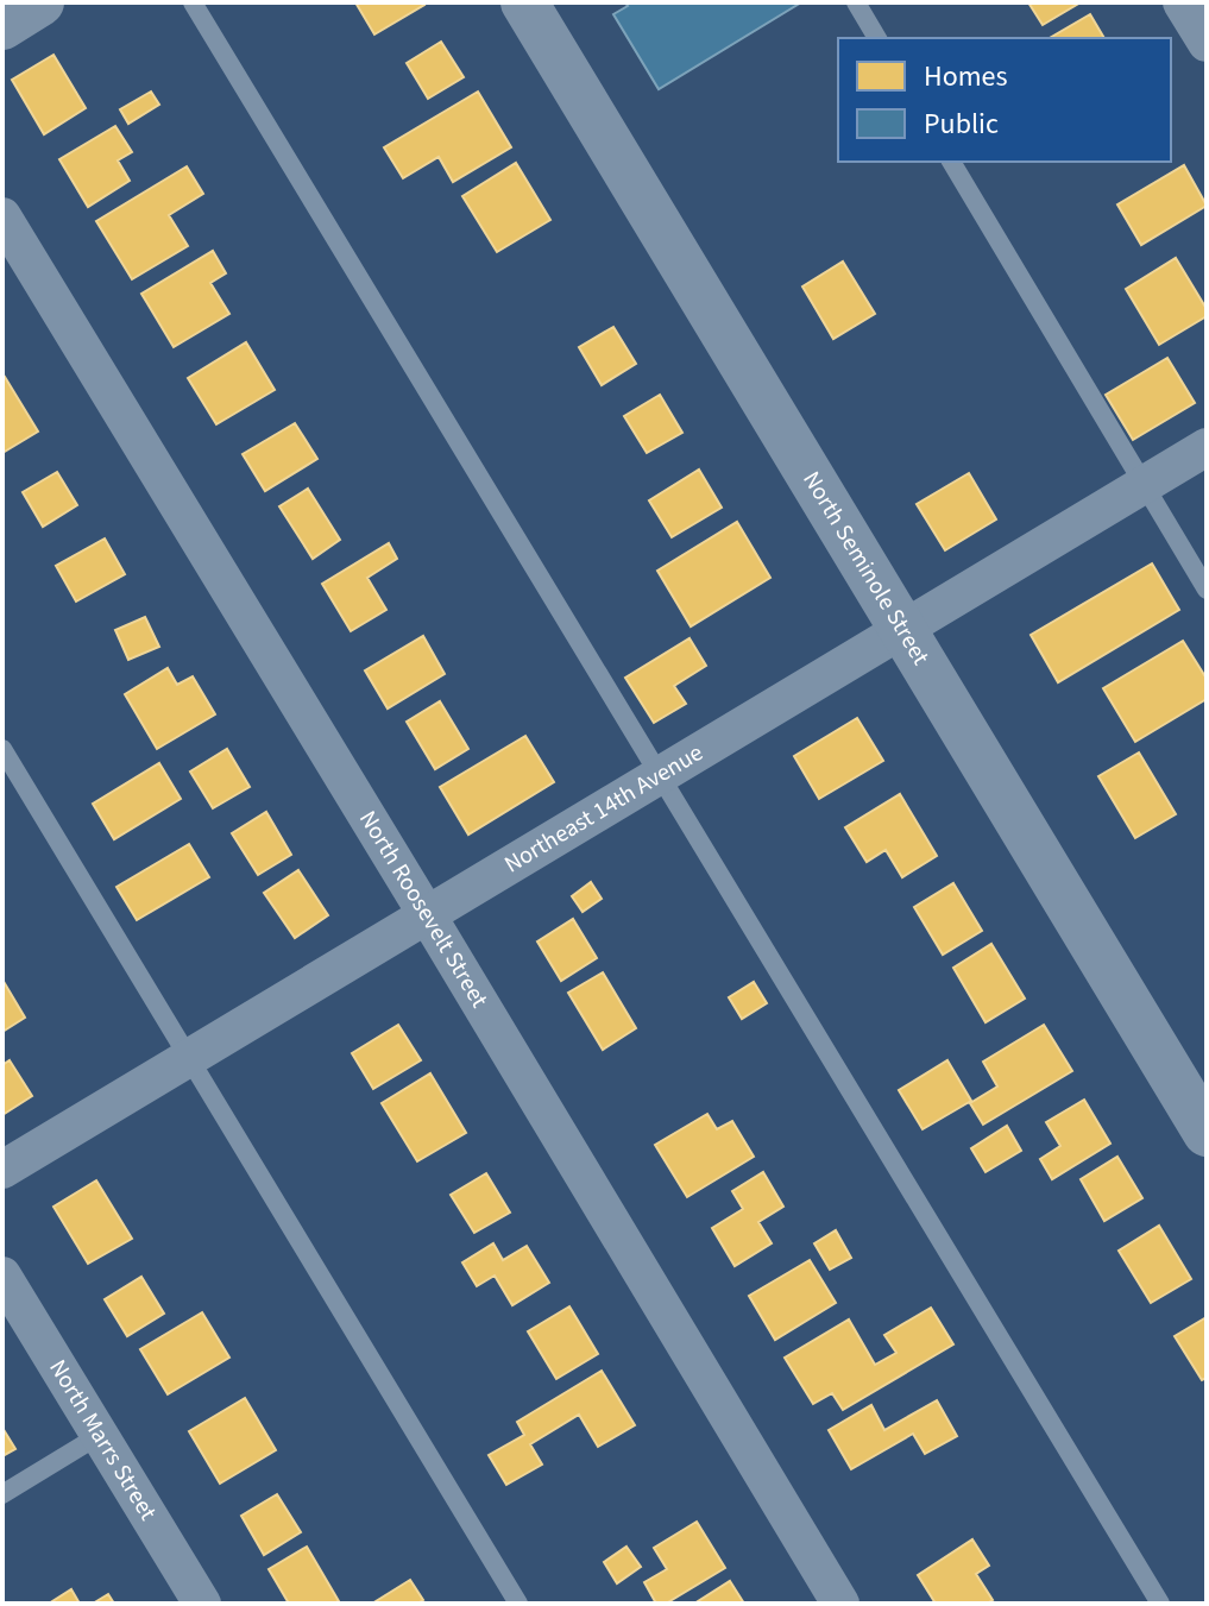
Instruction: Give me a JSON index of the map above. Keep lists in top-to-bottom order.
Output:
{
  "streets": {
    "street": [
      "North Seminole Street",
      "Northeast 14th Avenue",
      "North Roosevelt Street",
      "North Marrs Street"
    ]
  },
  "crossings": [
    ["North Seminole Street", "Northeast 14th Avenue"],
    ["Northeast 14th Avenue", "North Roosevelt Street"]
  ],
  "legend": ["Homes", "Public"]
}
